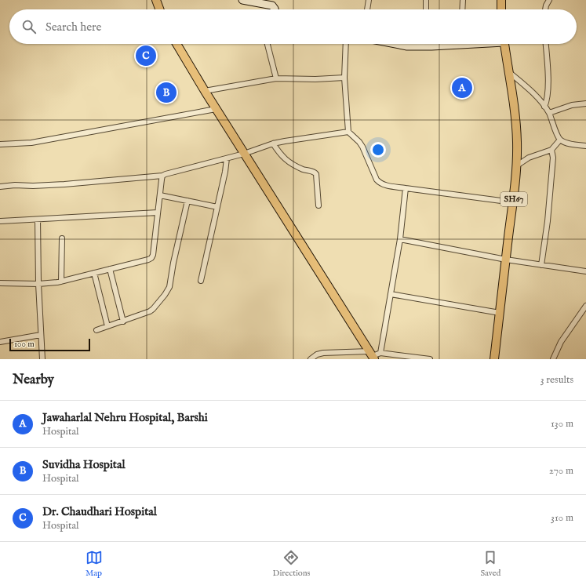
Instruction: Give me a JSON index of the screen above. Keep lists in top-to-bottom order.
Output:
{
  "streets": {
    "main road": ["SH67"]
  },
  "scale_bar": "100 m",
  "page": {
    "search": "Search here",
    "pins": ["C", "A", "B"],
    "scale": "100 m",
    "heading": ["Nearby", "3 results"],
    "list": [
      {
        "mark": "A",
        "name": "Jawaharlal Nehru Hospital, Barshi",
        "note": "Hospital",
        "value": "130 m"
      },
      {
        "mark": "B",
        "name": "Suvidha Hospital",
        "note": "Hospital",
        "value": "270 m"
      },
      {
        "mark": "C",
        "name": "Dr. Chaudhari Hospital",
        "note": "Hospital",
        "value": "310 m"
      }
    ],
    "nav": ["Map", "Directions", "Saved"]
  }
}
